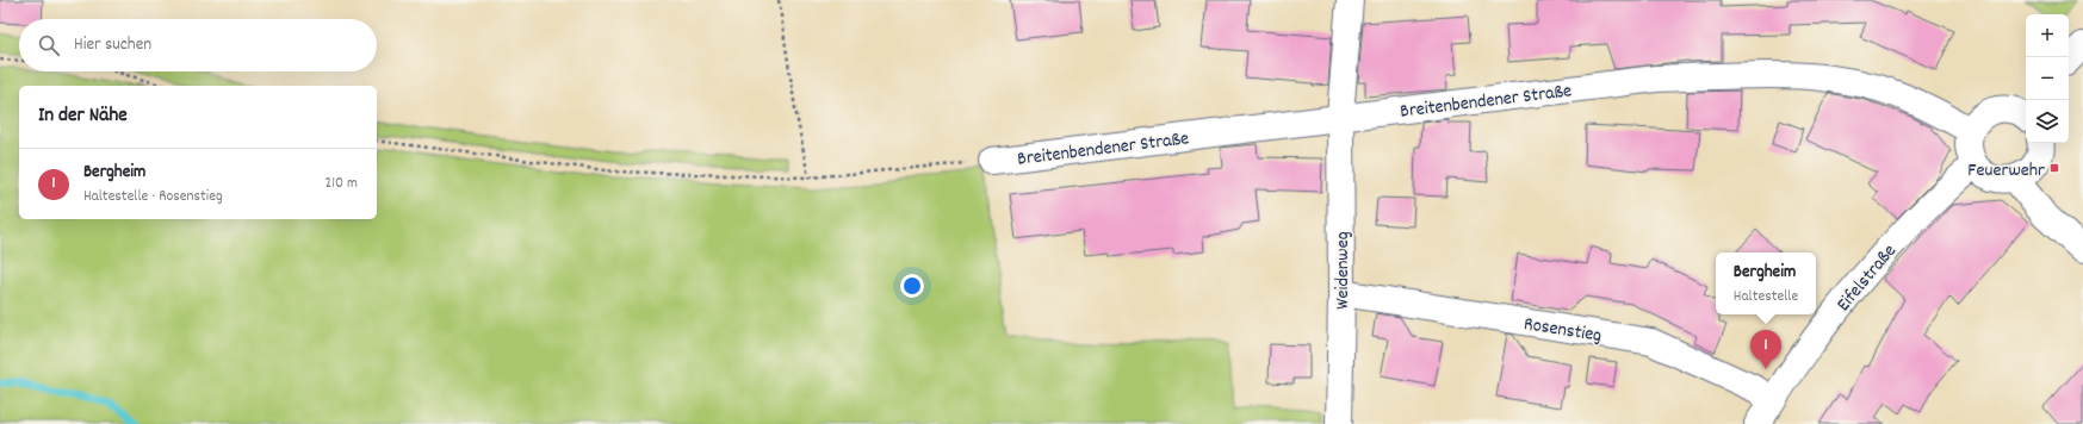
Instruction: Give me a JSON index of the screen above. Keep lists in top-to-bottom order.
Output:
{
  "streets": {
    "street": [
      "Breitenbendener Straße",
      "Weidenweg",
      "Eifelstraße",
      "Rosenstieg"
    ]
  },
  "crossings": [
    ["Breitenbendener Straße", "Weidenweg"],
    ["Weidenweg", "Rosenstieg"],
    ["Eifelstraße", "Rosenstieg"]
  ],
  "places": {
    "transit": ["Feuerwehr"]
  },
  "page": {
    "map_buttons": ["+", "−"],
    "search": "Hier suchen",
    "heading": "In der Nähe",
    "list": [
      {
        "mark": "1",
        "name": "Bergheim",
        "note": "Haltestelle · Rosenstieg",
        "value": "210 m"
      }
    ],
    "popup": ["Bergheim", "Haltestelle"],
    "pins": "1"
  }
}
